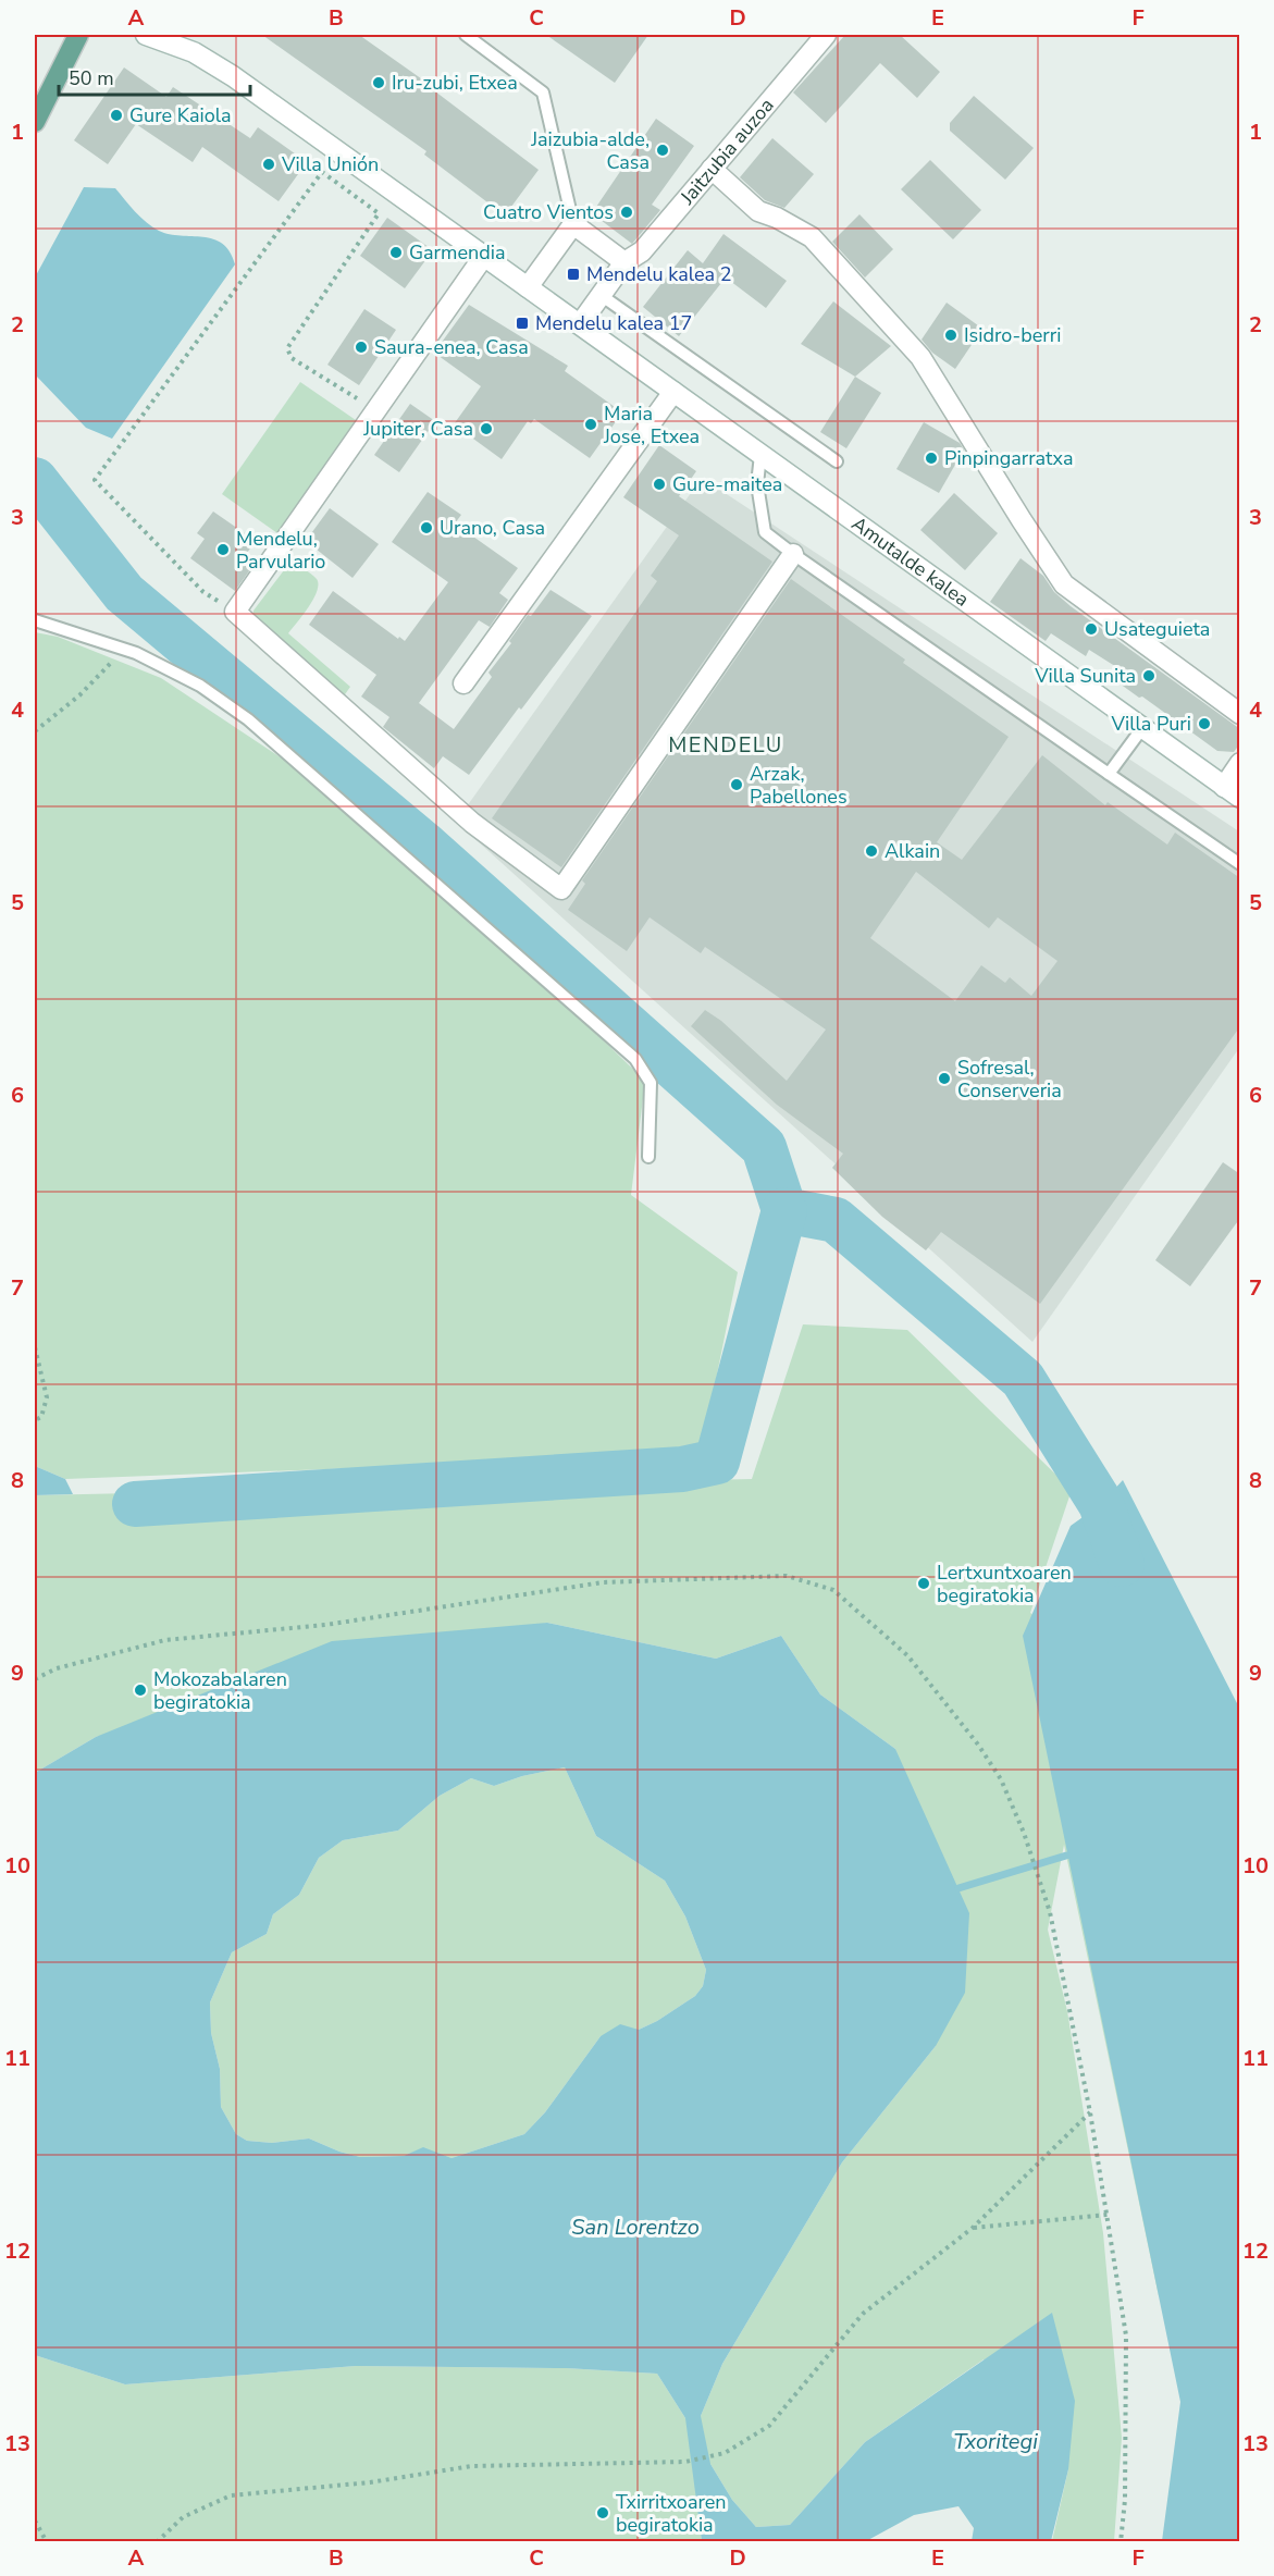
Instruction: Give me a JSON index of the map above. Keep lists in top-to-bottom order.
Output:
{
  "streets": {
    "street": ["Jaitzubia auzoa", "Amutalde kalea"]
  },
  "crossings": [
    ["Jaitzubia auzoa", "Amutalde kalea"]
  ],
  "districts": ["MENDELU"],
  "water": ["San Lorentzo", "Txoritegi"],
  "places": {
    "other": [
      "Iru-zubi, Etxea",
      "Gure Kaiola",
      "Jaizubia-alde, Casa",
      "Villa Unión",
      "Cuatro Vientos",
      "Garmendia",
      "Isidro-berri",
      "Saura-enea, Casa",
      "Maria Jose, Etxea",
      "Jupiter, Casa",
      "Pinpingarratxa",
      "Gure-maitea",
      "Urano, Casa",
      "Mendelu, Parvulario",
      "Usateguieta",
      "Villa Sunita",
      "Villa Puri",
      "Arzak, Pabellones",
      "Alkain",
      "Sofresal, Conserveria",
      "Lertxuntxoaren begiratokia",
      "Mokozabalaren begiratokia",
      "Txirritxoaren begiratokia"
    ],
    "transit": ["Mendelu kalea 2", "Mendelu kalea 17"]
  },
  "scale_bar": "50 m",
  "grid": {
    "columns": [
      "A",
      "B",
      "C",
      "D",
      "E",
      "F"
    ],
    "rows": [
      "1",
      "2",
      "3",
      "4",
      "5",
      "6",
      "7",
      "8",
      "9",
      "10",
      "11",
      "12",
      "13"
    ]
  }
}
